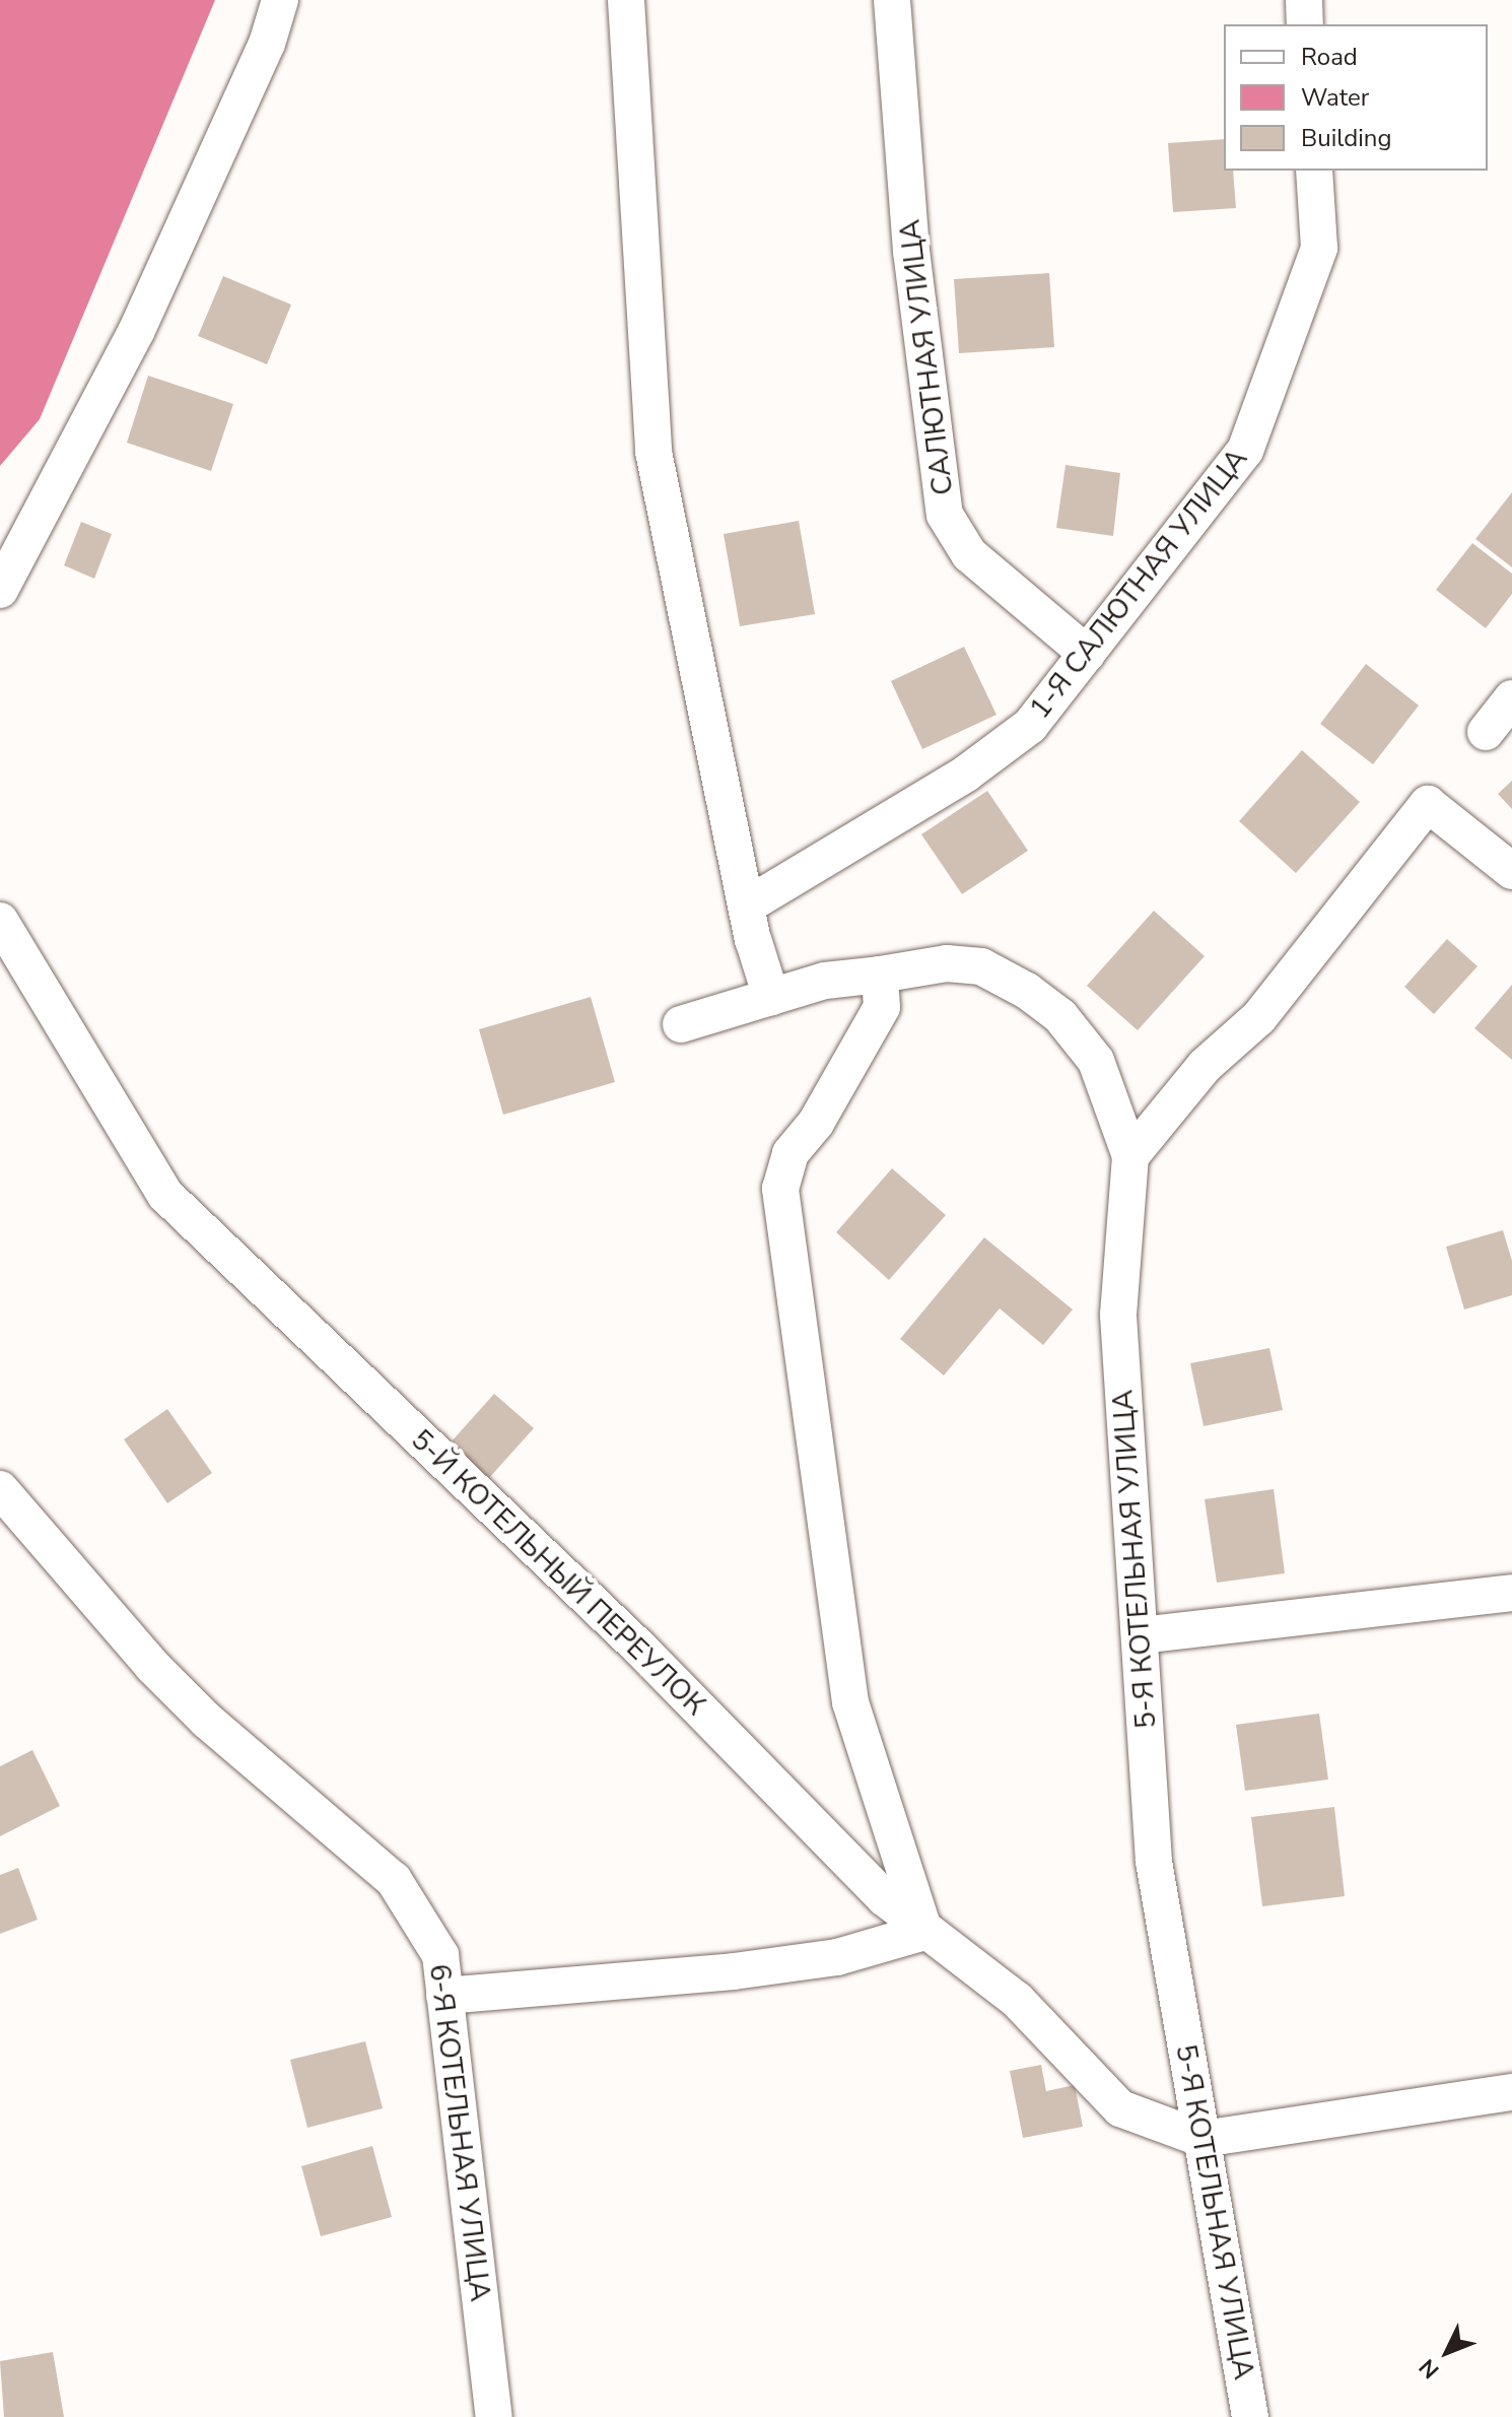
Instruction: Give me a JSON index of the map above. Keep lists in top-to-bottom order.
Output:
{
  "streets": {
    "street": [
      "САЛЮТНАЯ УЛИЦА",
      "1-Я САЛЮТНАЯ УЛИЦА",
      "5-Я КОТЕЛЬНАЯ УЛИЦА",
      "5-Й КОТЕЛЬНЫЙ ПЕРЕУЛОК",
      "6-Я КОТЕЛЬНАЯ УЛИЦА"
    ]
  },
  "crossings": [
    ["САЛЮТНАЯ УЛИЦА", "1-Я САЛЮТНАЯ УЛИЦА"],
    ["5-Я КОТЕЛЬНАЯ УЛИЦА", "5-Й КОТЕЛЬНЫЙ ПЕРЕУЛОК"]
  ],
  "legend": ["Road", "Water", "Building"],
  "north": "bottom left"
}
